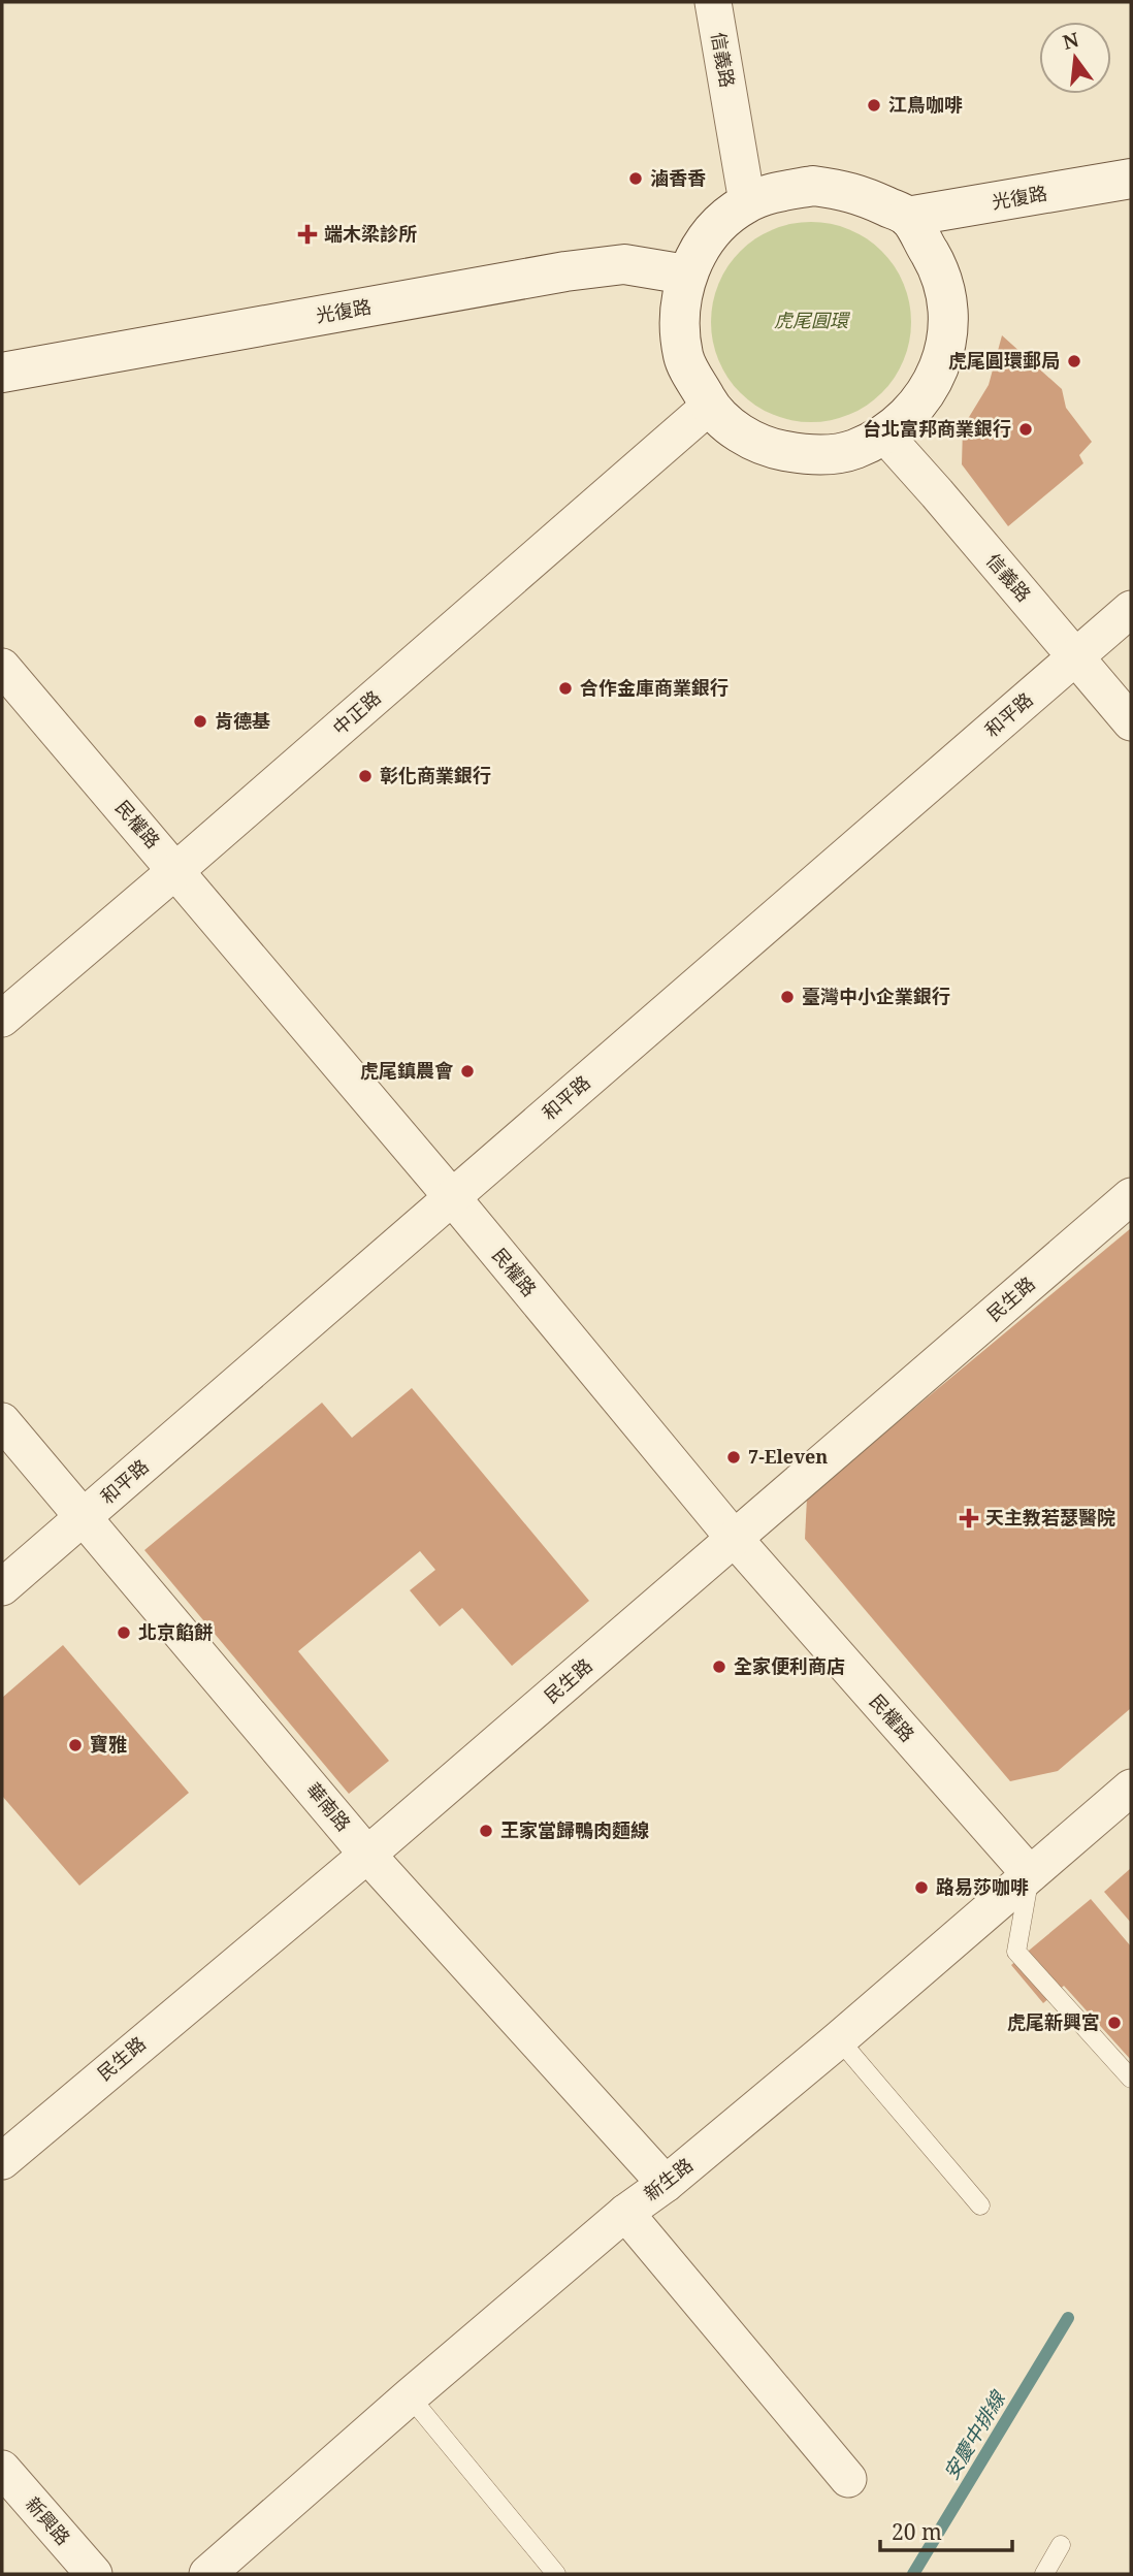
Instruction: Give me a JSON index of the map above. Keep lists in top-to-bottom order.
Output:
{
  "streets": {
    "street": [
      "信義路",
      "光復路",
      "中正路",
      "和平路",
      "民權路",
      "民生路",
      "華南路",
      "新生路",
      "新興路"
    ]
  },
  "crossings": [
    ["信義路", "和平路"],
    ["中正路", "民權路"],
    ["和平路", "民權路"],
    ["和平路", "華南路"],
    ["民權路", "民生路"],
    ["民權路", "新生路"],
    ["民生路", "華南路"],
    ["華南路", "新生路"]
  ],
  "water": ["安慶中排線"],
  "parks": ["虎尾圓環"],
  "places": {
    "other": [
      "江鳥咖啡",
      "滷香香",
      "虎尾圓環郵局",
      "台北富邦商業銀行",
      "合作金庫商業銀行",
      "肯德基",
      "彰化商業銀行",
      "臺灣中小企業銀行",
      "虎尾鎮農會",
      "7-Eleven",
      "北京餡餅",
      "全家便利商店",
      "寶雅",
      "王家當歸鴨肉麵線",
      "路易莎咖啡",
      "虎尾新興宮"
    ],
    "health": ["端木梁診所", "天主教若瑟醫院"]
  },
  "scale_bar": "20 m",
  "north": "top"
}
